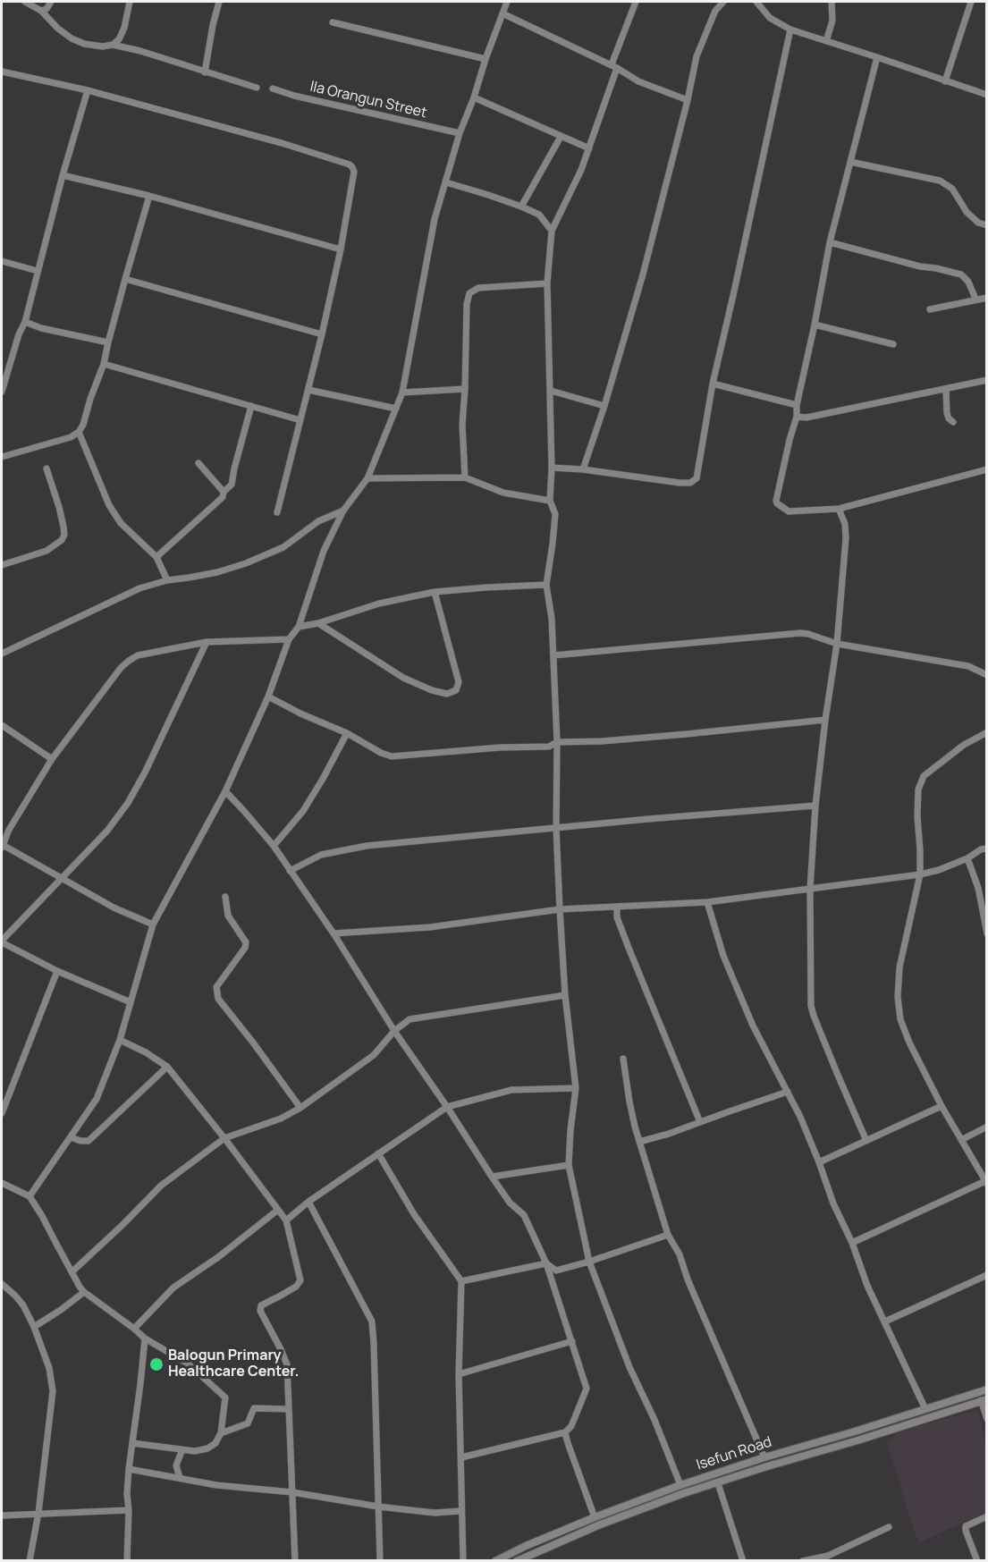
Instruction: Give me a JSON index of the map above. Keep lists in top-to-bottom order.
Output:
{
  "streets": {
    "street": ["Ila Orangun Street", "Isefun Road"]
  },
  "places": ["Balogun Primary Healthcare Center."]
}
